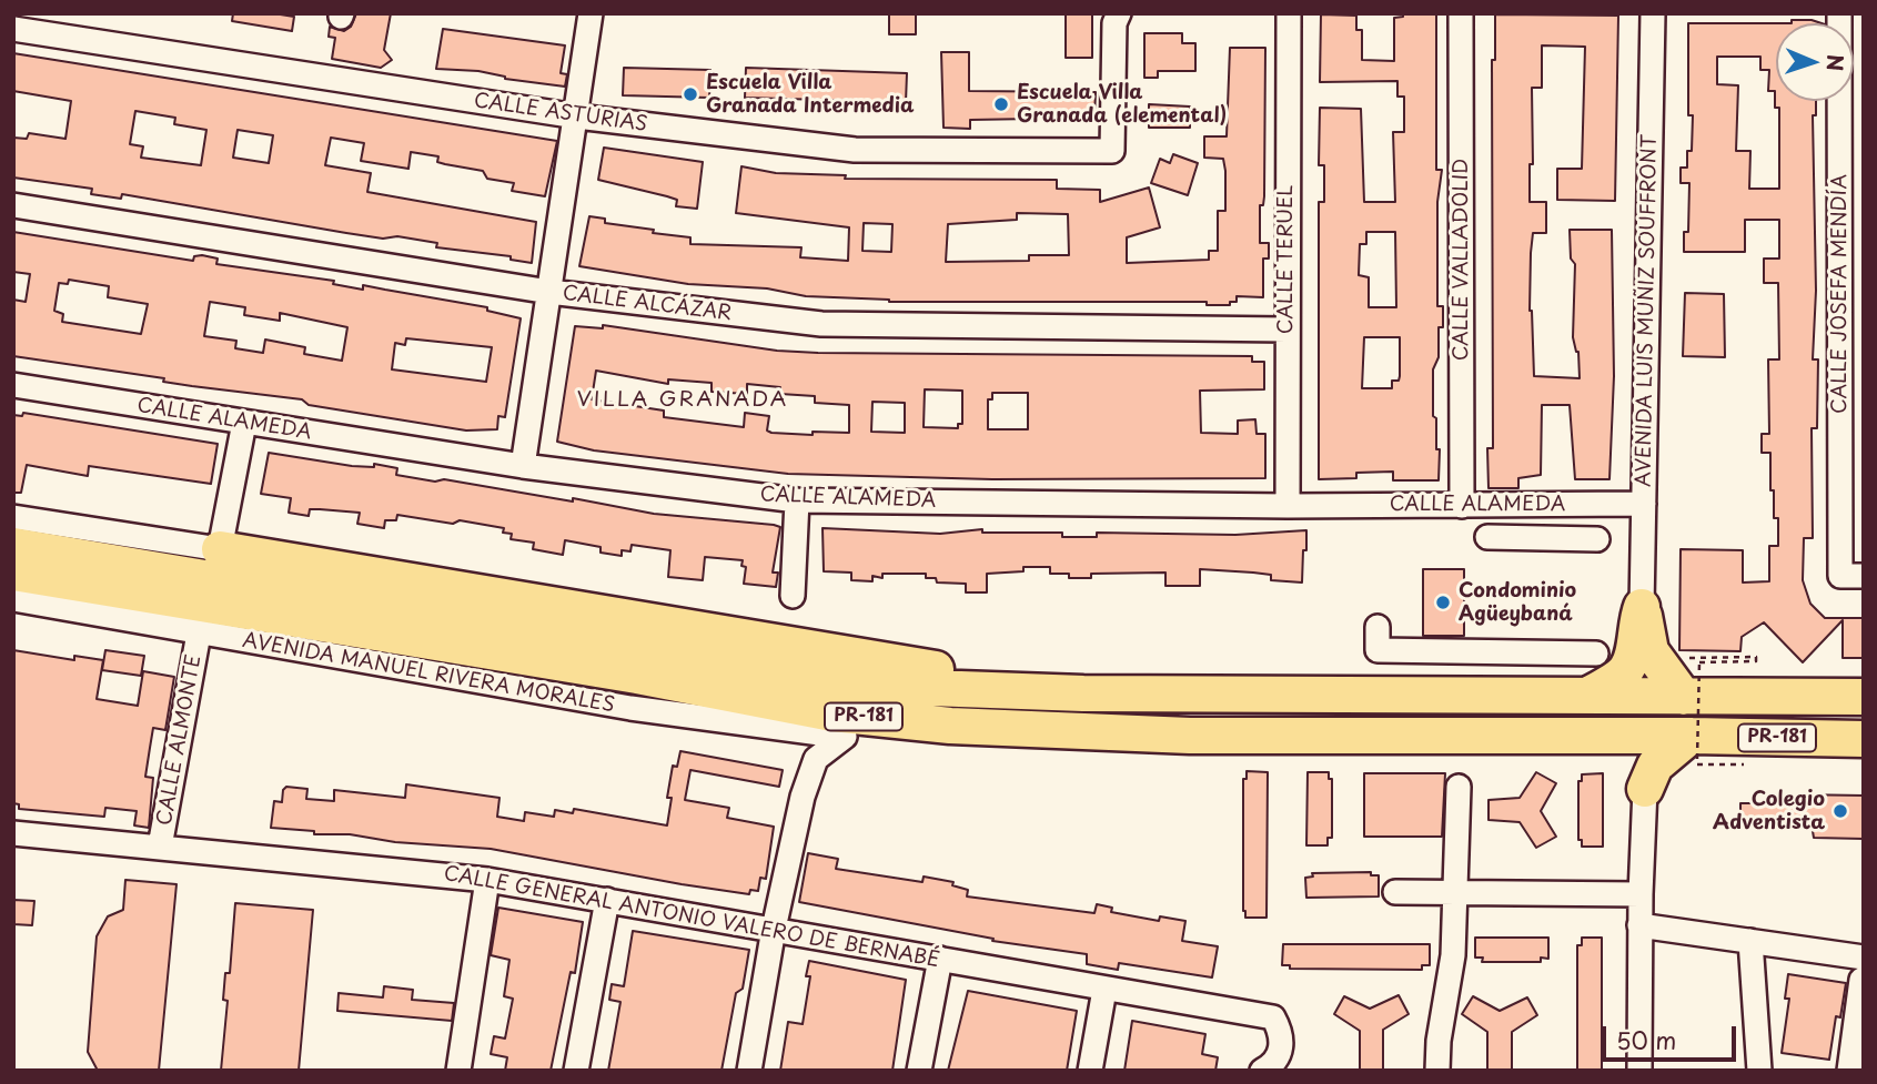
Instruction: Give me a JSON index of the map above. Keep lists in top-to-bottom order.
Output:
{
  "streets": {
    "highway": ["PR-181"],
    "street": [
      "CALLE ASTURIAS",
      "CALLE TERUEL",
      "CALLE VALLADOLID",
      "CALLE JOSEFA MENDÍA",
      "CALLE ALCÁZAR",
      "AVENIDA LUIS MUÑIZ SOUFFRONT",
      "CALLE ALAMEDA",
      "AVENIDA MANUEL RIVERA MORALES",
      "CALLE ALMONTE",
      "CALLE GENERAL ANTONIO VALERO DE BERNABÉ"
    ]
  },
  "crossings": [
    ["CALLE TERUEL", "CALLE ALCÁZAR"],
    ["CALLE TERUEL", "CALLE ALAMEDA"],
    ["CALLE VALLADOLID", "CALLE ALAMEDA"],
    ["AVENIDA LUIS MUÑIZ SOUFFRONT", "CALLE ALAMEDA"],
    ["AVENIDA MANUEL RIVERA MORALES", "CALLE ALMONTE"],
    ["CALLE ALMONTE", "CALLE GENERAL ANTONIO VALERO DE BERNABÉ"]
  ],
  "districts": ["VILLA GRANADA"],
  "places": [
    "Escuela Villa Granada Intermedia",
    "Escuela Villa Granada (elemental)",
    "Condominio Agüeybaná",
    "Colegio Adventista"
  ],
  "scale_bar": "50 m",
  "north": "right"
}
